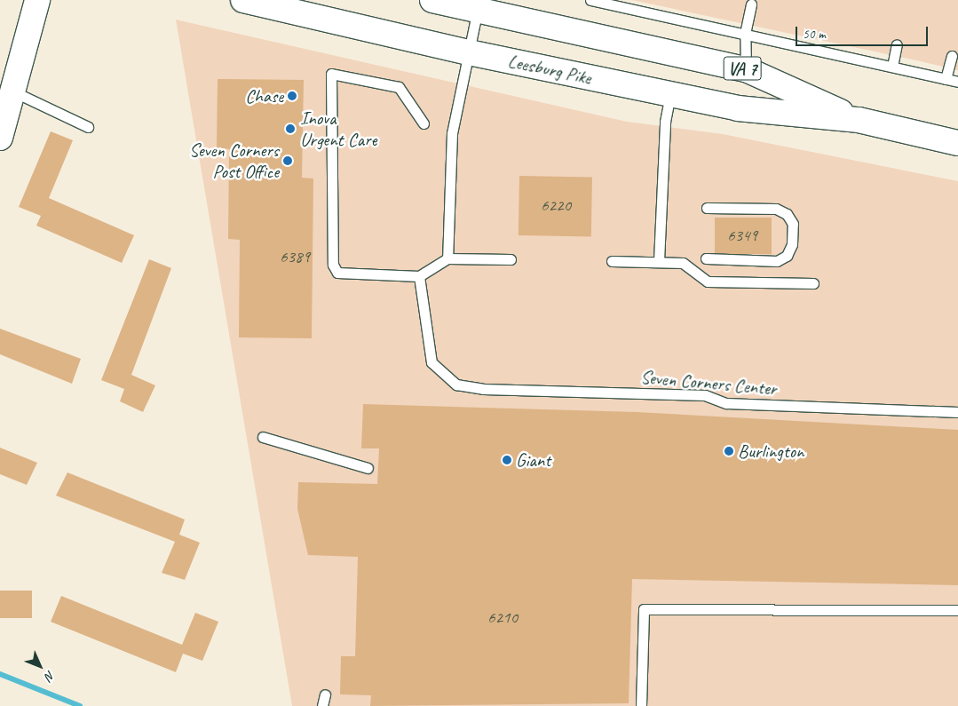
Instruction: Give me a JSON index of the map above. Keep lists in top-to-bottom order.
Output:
{
  "streets": {
    "main road": ["VA 7", "Leesburg Pike"],
    "lane": ["Seven Corners Center"]
  },
  "places": [
    "Chase",
    "Inova Urgent Care",
    "Seven Corners Post Office",
    "Burlington",
    "Giant"
  ],
  "house_numbers": [
    "6220",
    "6349",
    "6389",
    "6210"
  ],
  "scale_bar": "50 m",
  "north": "bottom right"
}
